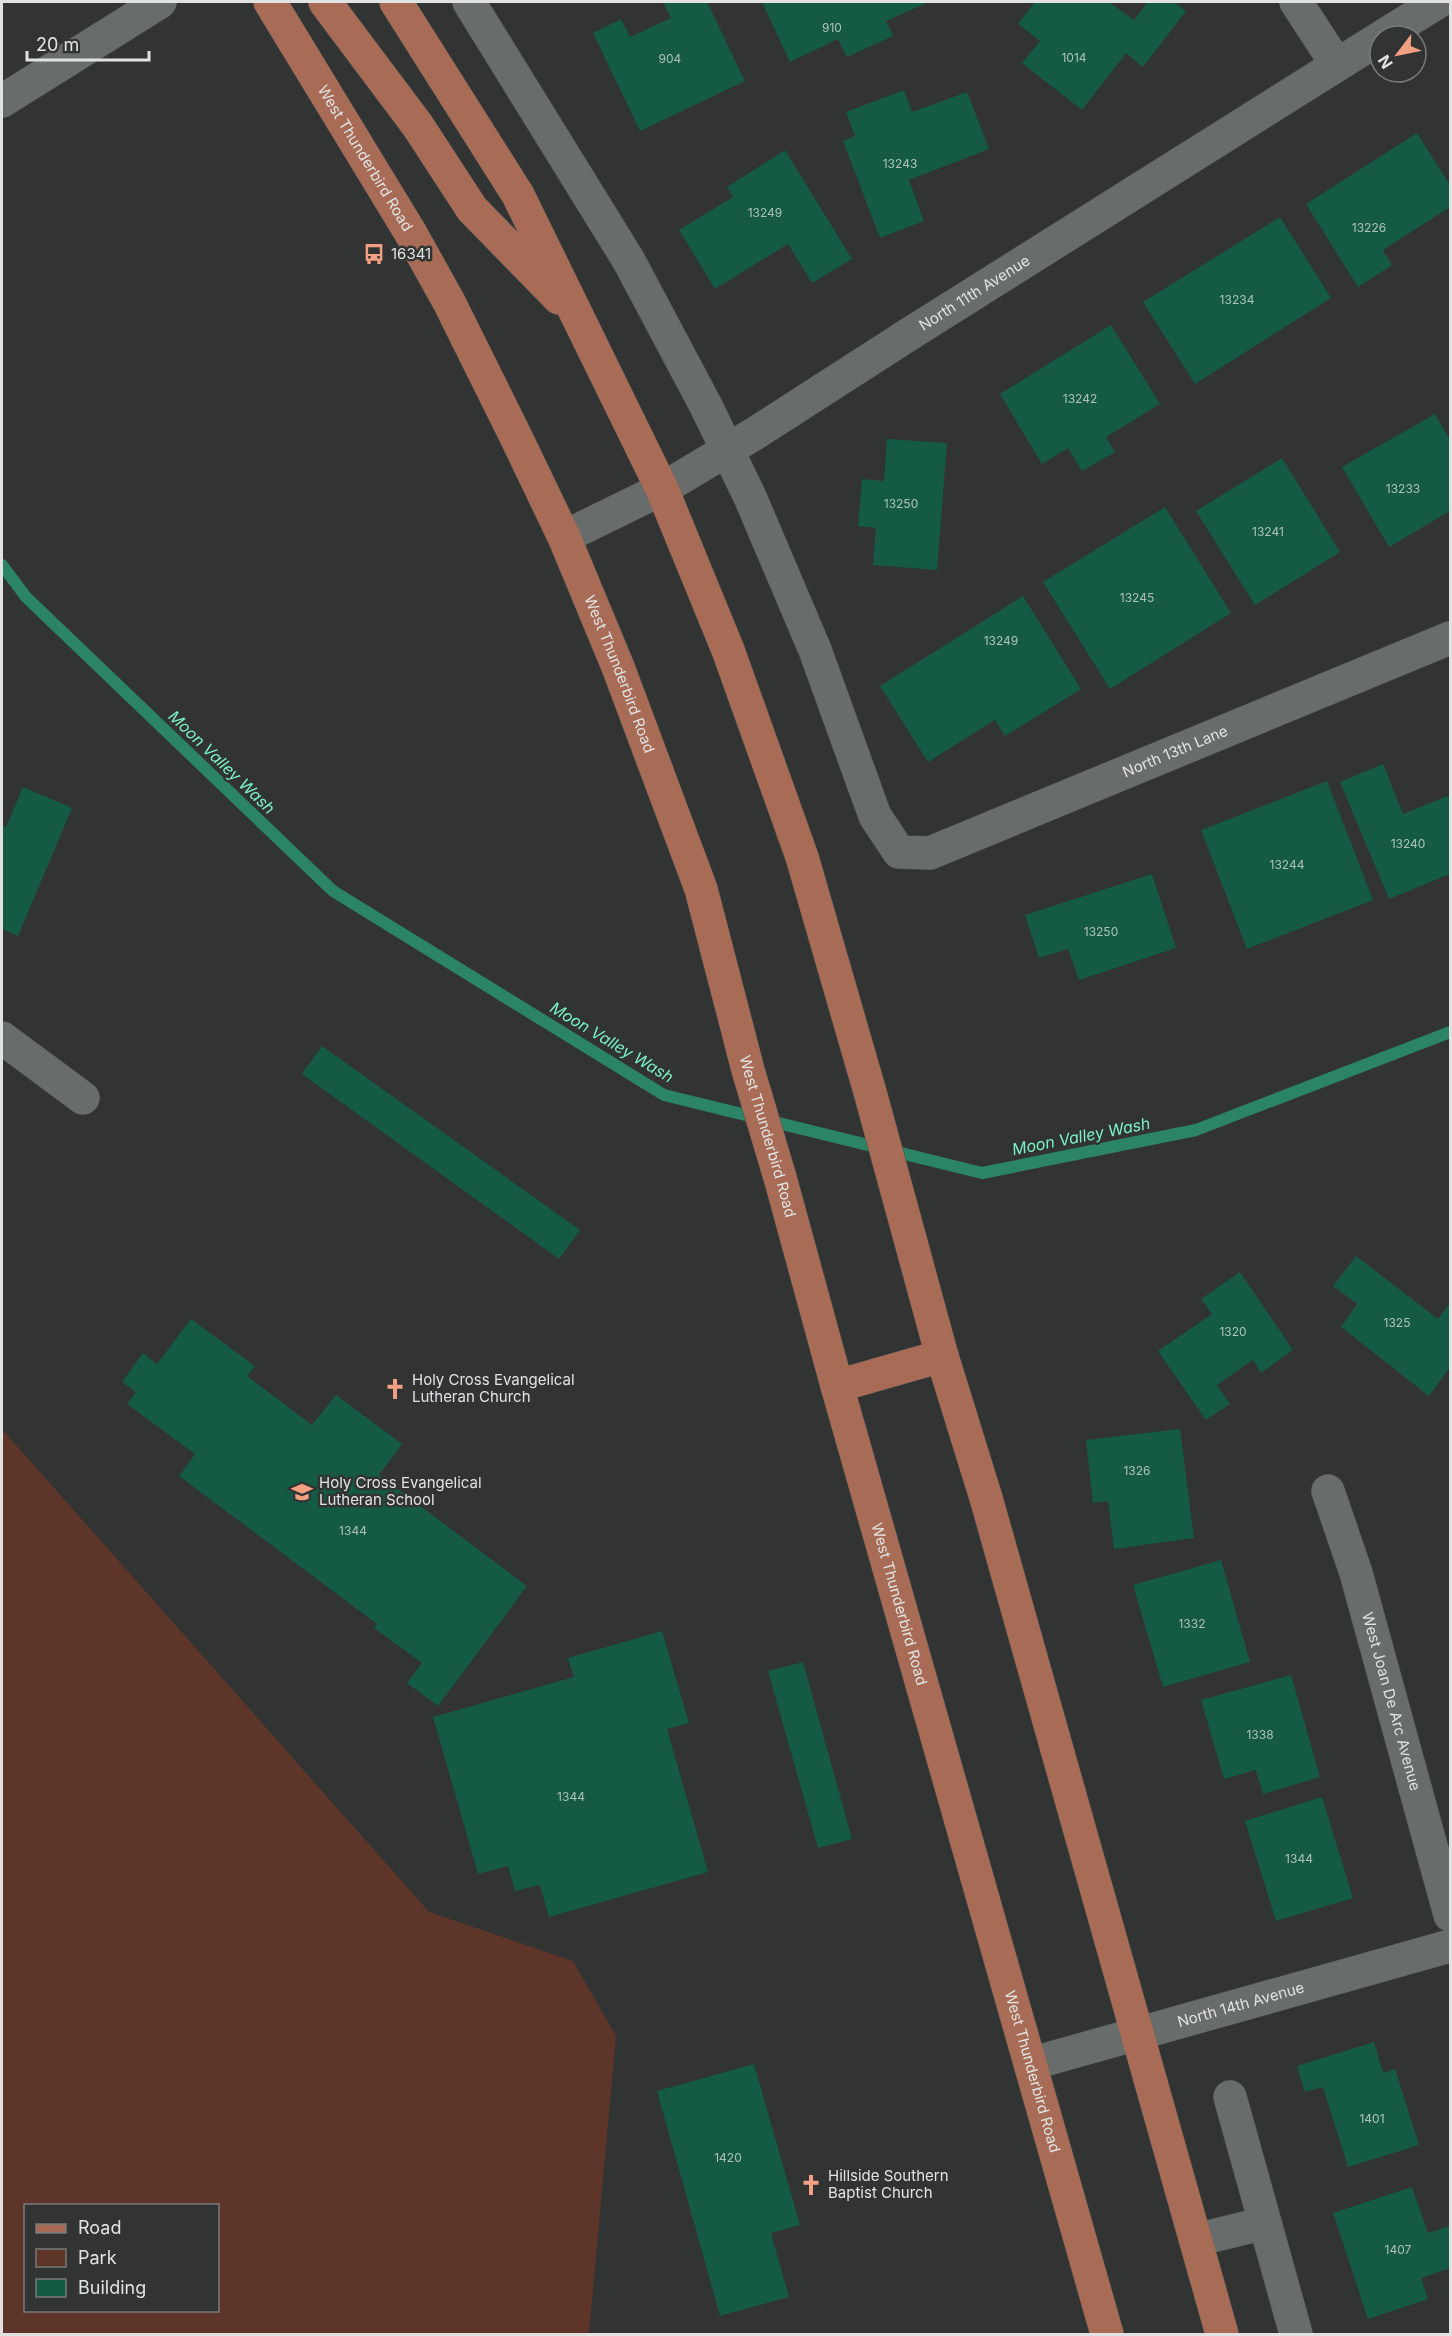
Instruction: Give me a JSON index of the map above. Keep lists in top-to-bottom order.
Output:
{
  "streets": {
    "main road": ["West Thunderbird Road"],
    "street": [
      "North 11th Avenue",
      "North 13th Lane",
      "West Joan De Arc Avenue",
      "North 14th Avenue"
    ]
  },
  "crossings": [
    ["West Thunderbird Road", "North 11th Avenue"],
    ["West Thunderbird Road", "North 14th Avenue"],
    ["North 11th Avenue", "North 13th Lane"]
  ],
  "water": ["Moon Valley Wash"],
  "places": {
    "bus stop": ["16341"],
    "church": ["Holy Cross Evangelical Lutheran Church", "Hillside Southern Baptist Church"],
    "school or university": ["Holy Cross Evangelical Lutheran School"]
  },
  "house_numbers": [
    "910",
    "1014",
    "904",
    "13243",
    "13249",
    "13226",
    "13234",
    "13242",
    "13233",
    "13250",
    "13241",
    "13245",
    "13249",
    "13240",
    "13244",
    "13250",
    "1325",
    "1320",
    "1326",
    "1344",
    "1332",
    "1338",
    "1344",
    "1344",
    "1401",
    "1420",
    "1407"
  ],
  "legend": ["Road", "Park", "Building"],
  "scale_bar": "20 m",
  "north": "bottom left"
}
